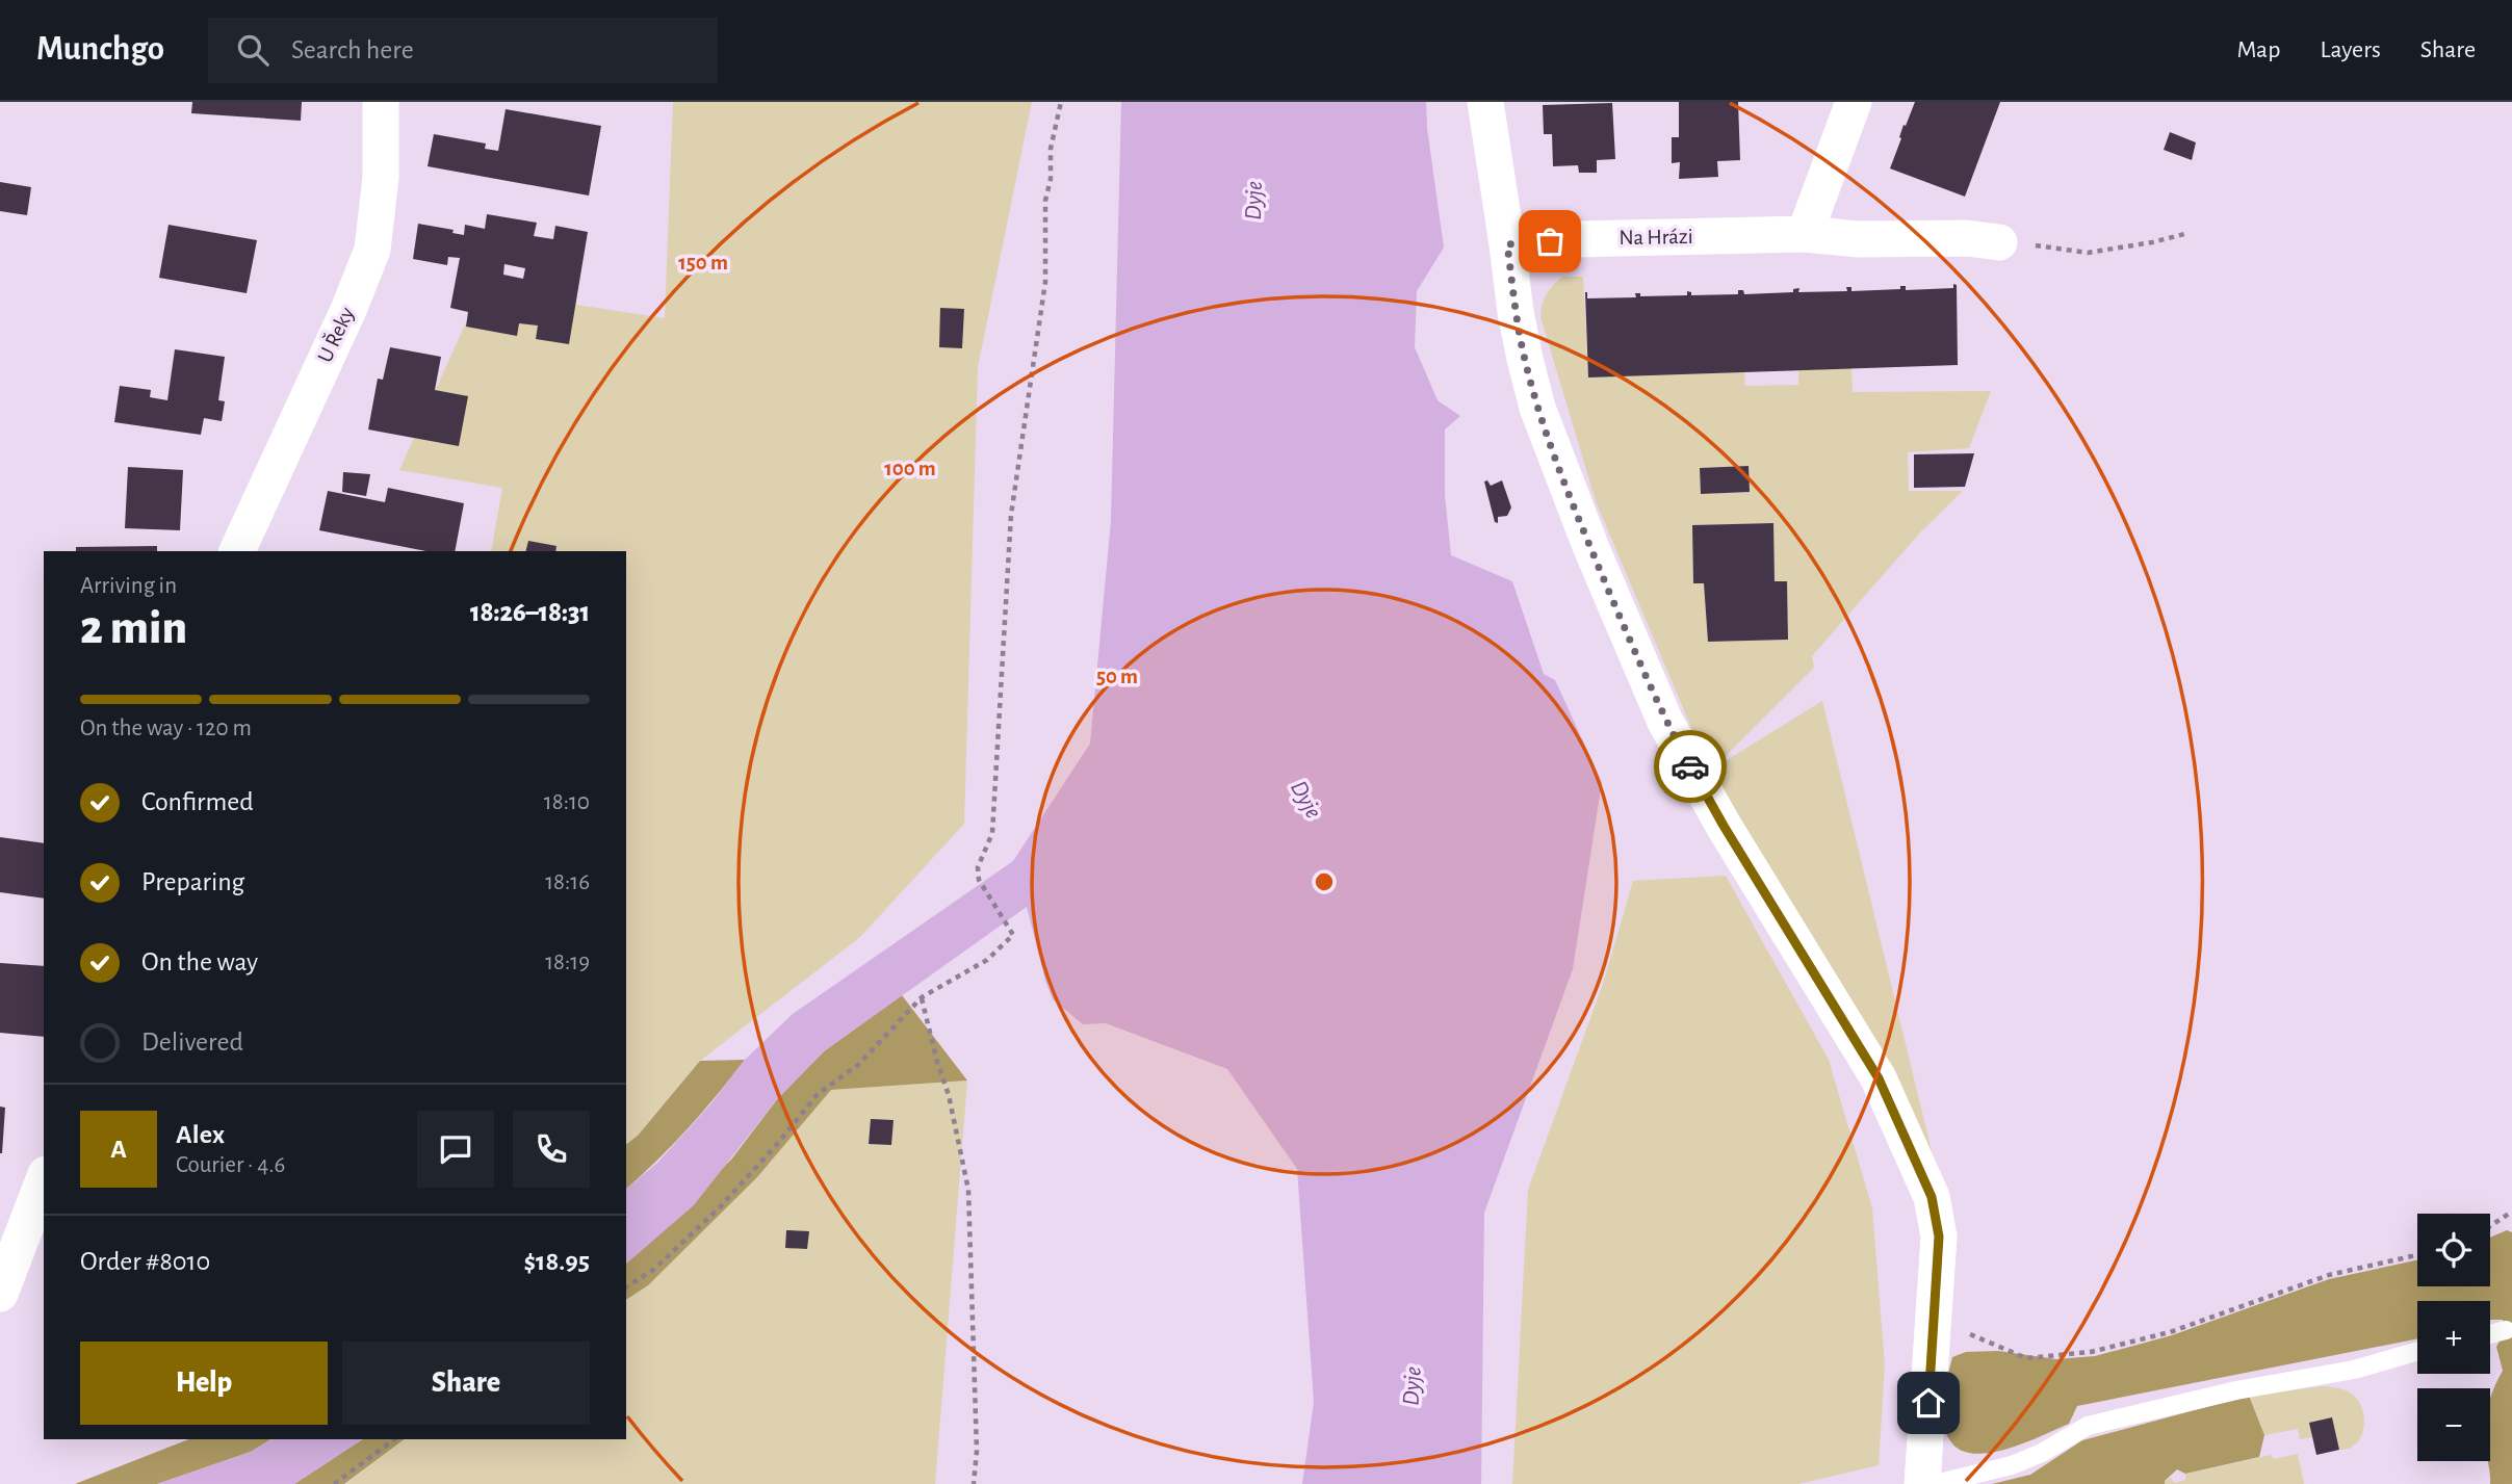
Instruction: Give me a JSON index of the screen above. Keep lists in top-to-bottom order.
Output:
{
  "streets": {
    "street": ["Na Hrázi", "U Řeky"]
  },
  "water": ["Dyje"],
  "page": {
    "header": "Munchgo",
    "search": "Search here",
    "nav": ["Map", "Layers", "Share"],
    "heading": ["2 min", "Arriving in", "18:26–18:31"],
    "panel": [
      "Alex",
      "Courier · 4.6",
      "Order #8010",
      "$18.95"
    ],
    "bar": "On the way · 120 m",
    "list": [
      ["Confirmed", "18:10"],
      ["Preparing", "18:16"],
      ["On the way", "18:19"],
      "Delivered"
    ],
    "round": "A",
    "map_buttons": ["+", "−"],
    "buttons": ["Help", "Share"]
  },
  "rings": ["150 m", "100 m", "50 m"]
}
